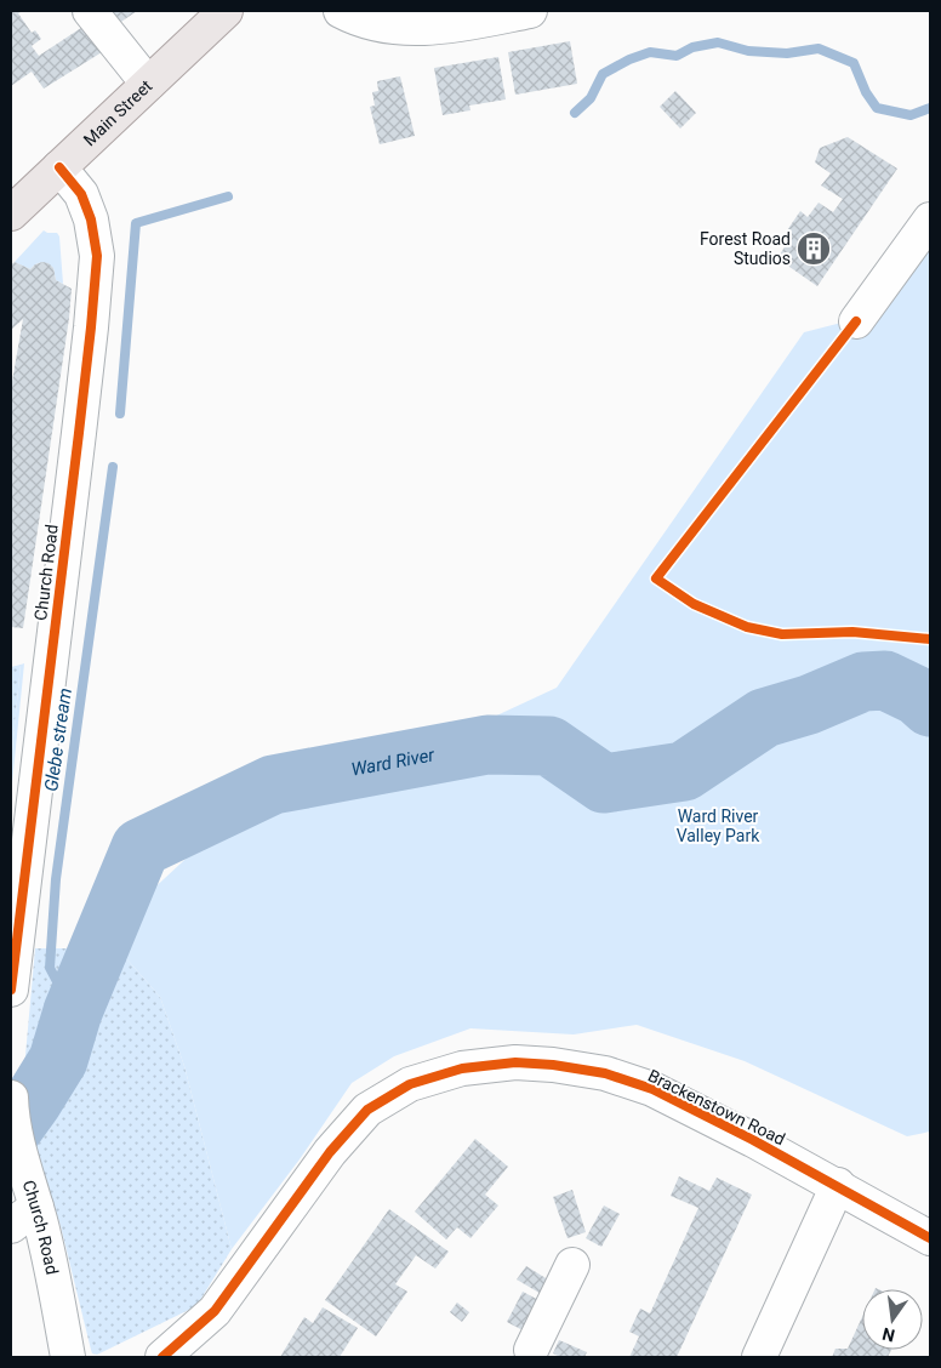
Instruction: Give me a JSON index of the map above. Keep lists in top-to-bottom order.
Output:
{
  "streets": {
    "main road": ["Main Street"],
    "street": ["Church Road", "Brackenstown Road"]
  },
  "crossings": [
    ["Main Street", "Church Road"]
  ],
  "water": ["Glebe stream", "Ward River"],
  "parks": ["Ward River Valley Park"],
  "places": {
    "building": ["Forest Road Studios"]
  },
  "north": "bottom"
}
